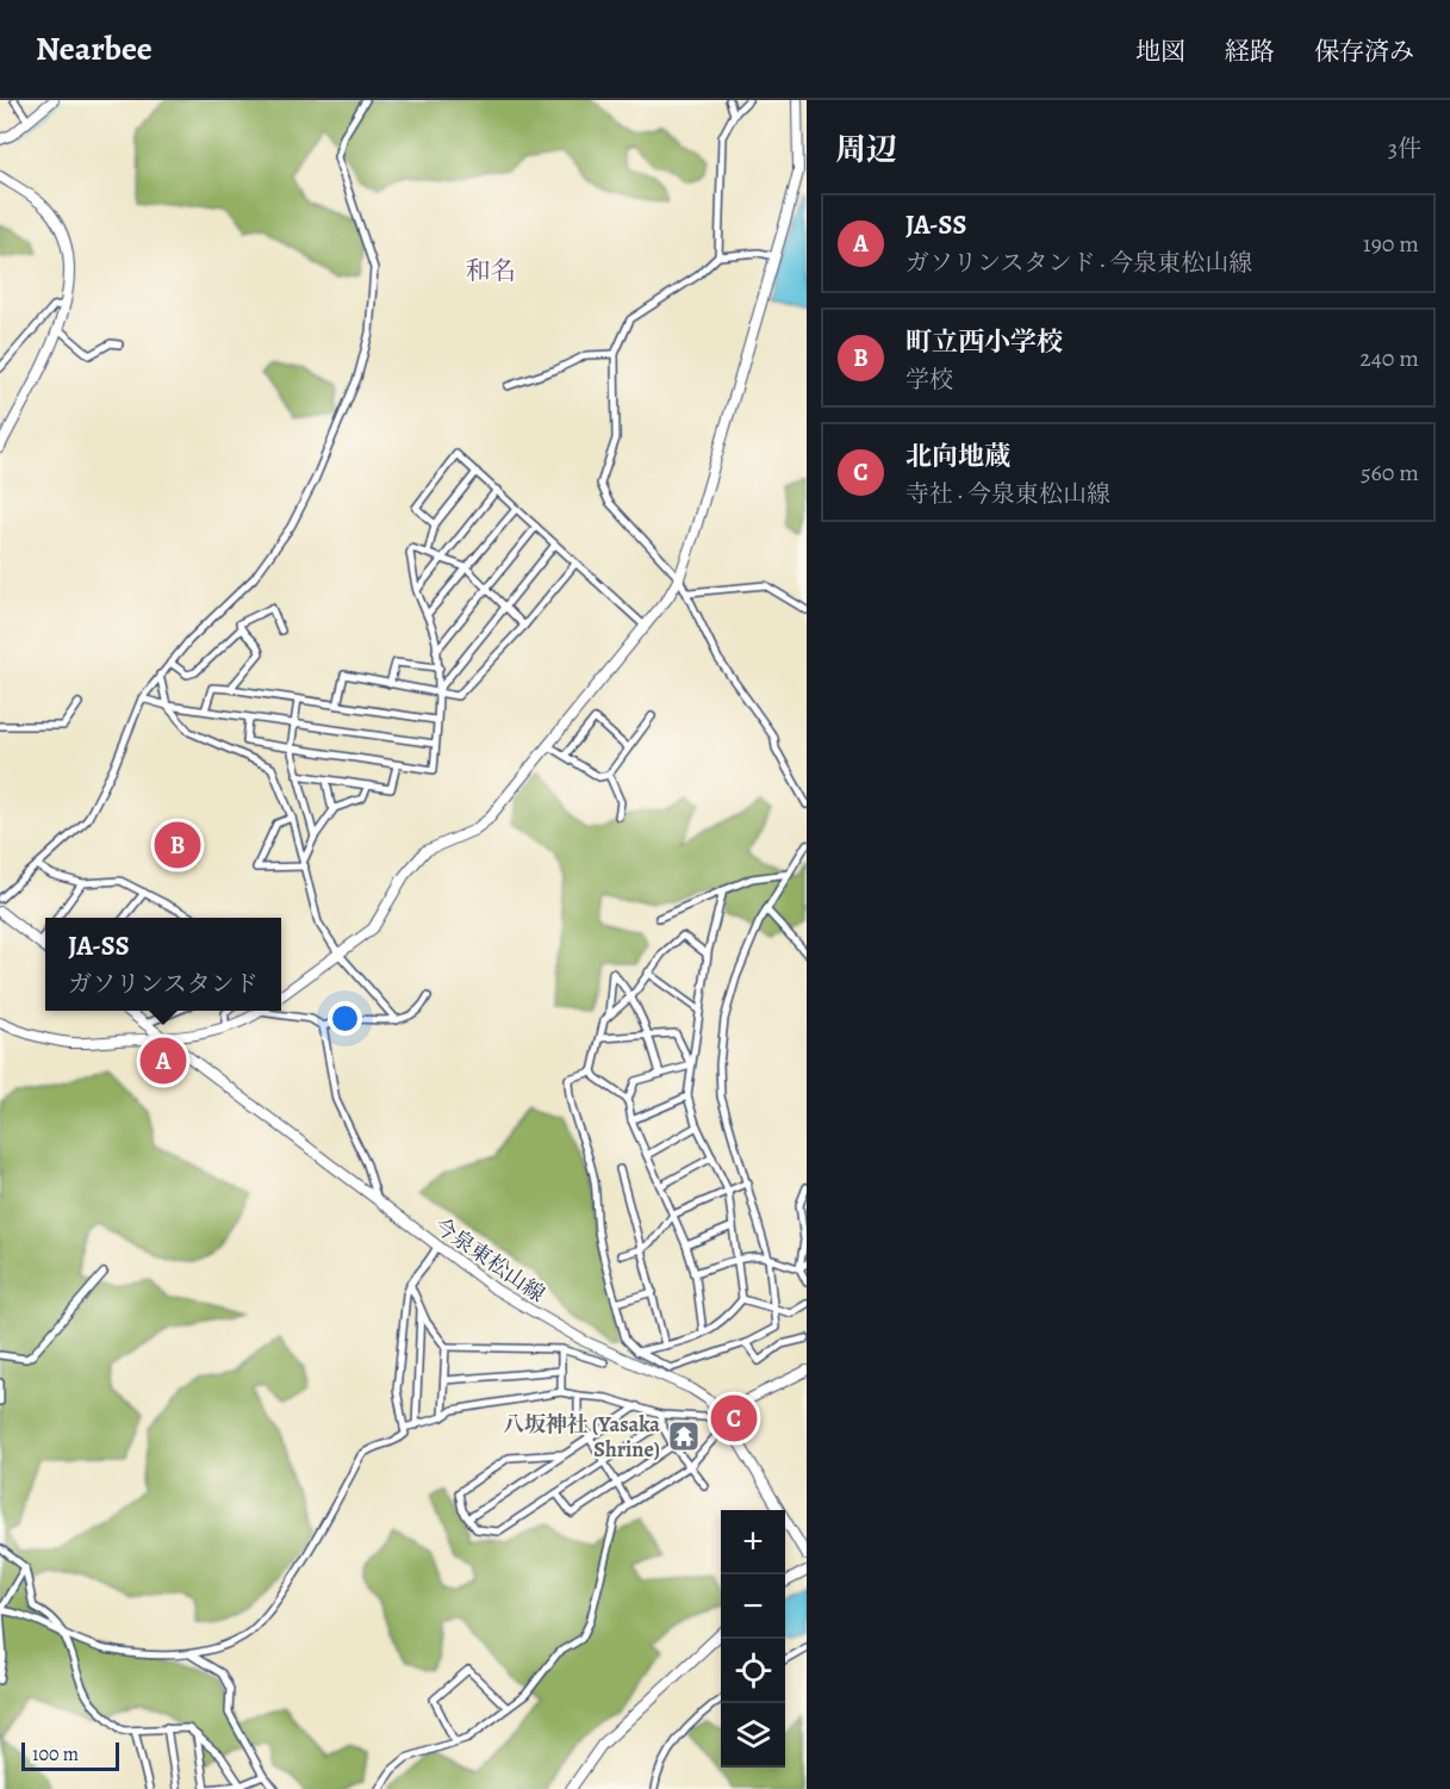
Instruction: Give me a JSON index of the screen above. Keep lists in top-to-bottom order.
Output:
{
  "streets": {
    "street": ["今泉東松山線"]
  },
  "districts": ["和名"],
  "places": {
    "temple": ["八坂神社 (Yasaka Shrine)"]
  },
  "scale_bar": "100 m",
  "page": {
    "header": "Nearbee",
    "nav": ["地図", "経路", "保存済み"],
    "heading": ["周辺", "3件"],
    "list": [
      {
        "mark": "A",
        "name": "JA-SS",
        "note": "ガソリンスタンド · 今泉東松山線",
        "value": "190 m"
      },
      {
        "mark": "B",
        "name": "町立西小学校",
        "note": "学校",
        "value": "240 m"
      },
      {
        "mark": "C",
        "name": "北向地蔵",
        "note": "寺社 · 今泉東松山線",
        "value": "560 m"
      }
    ],
    "pins": ["B", "A", "C"],
    "popup": ["JA-SS", "ガソリンスタンド"],
    "map_buttons": ["+", "−"],
    "scale": "100 m"
  }
}
